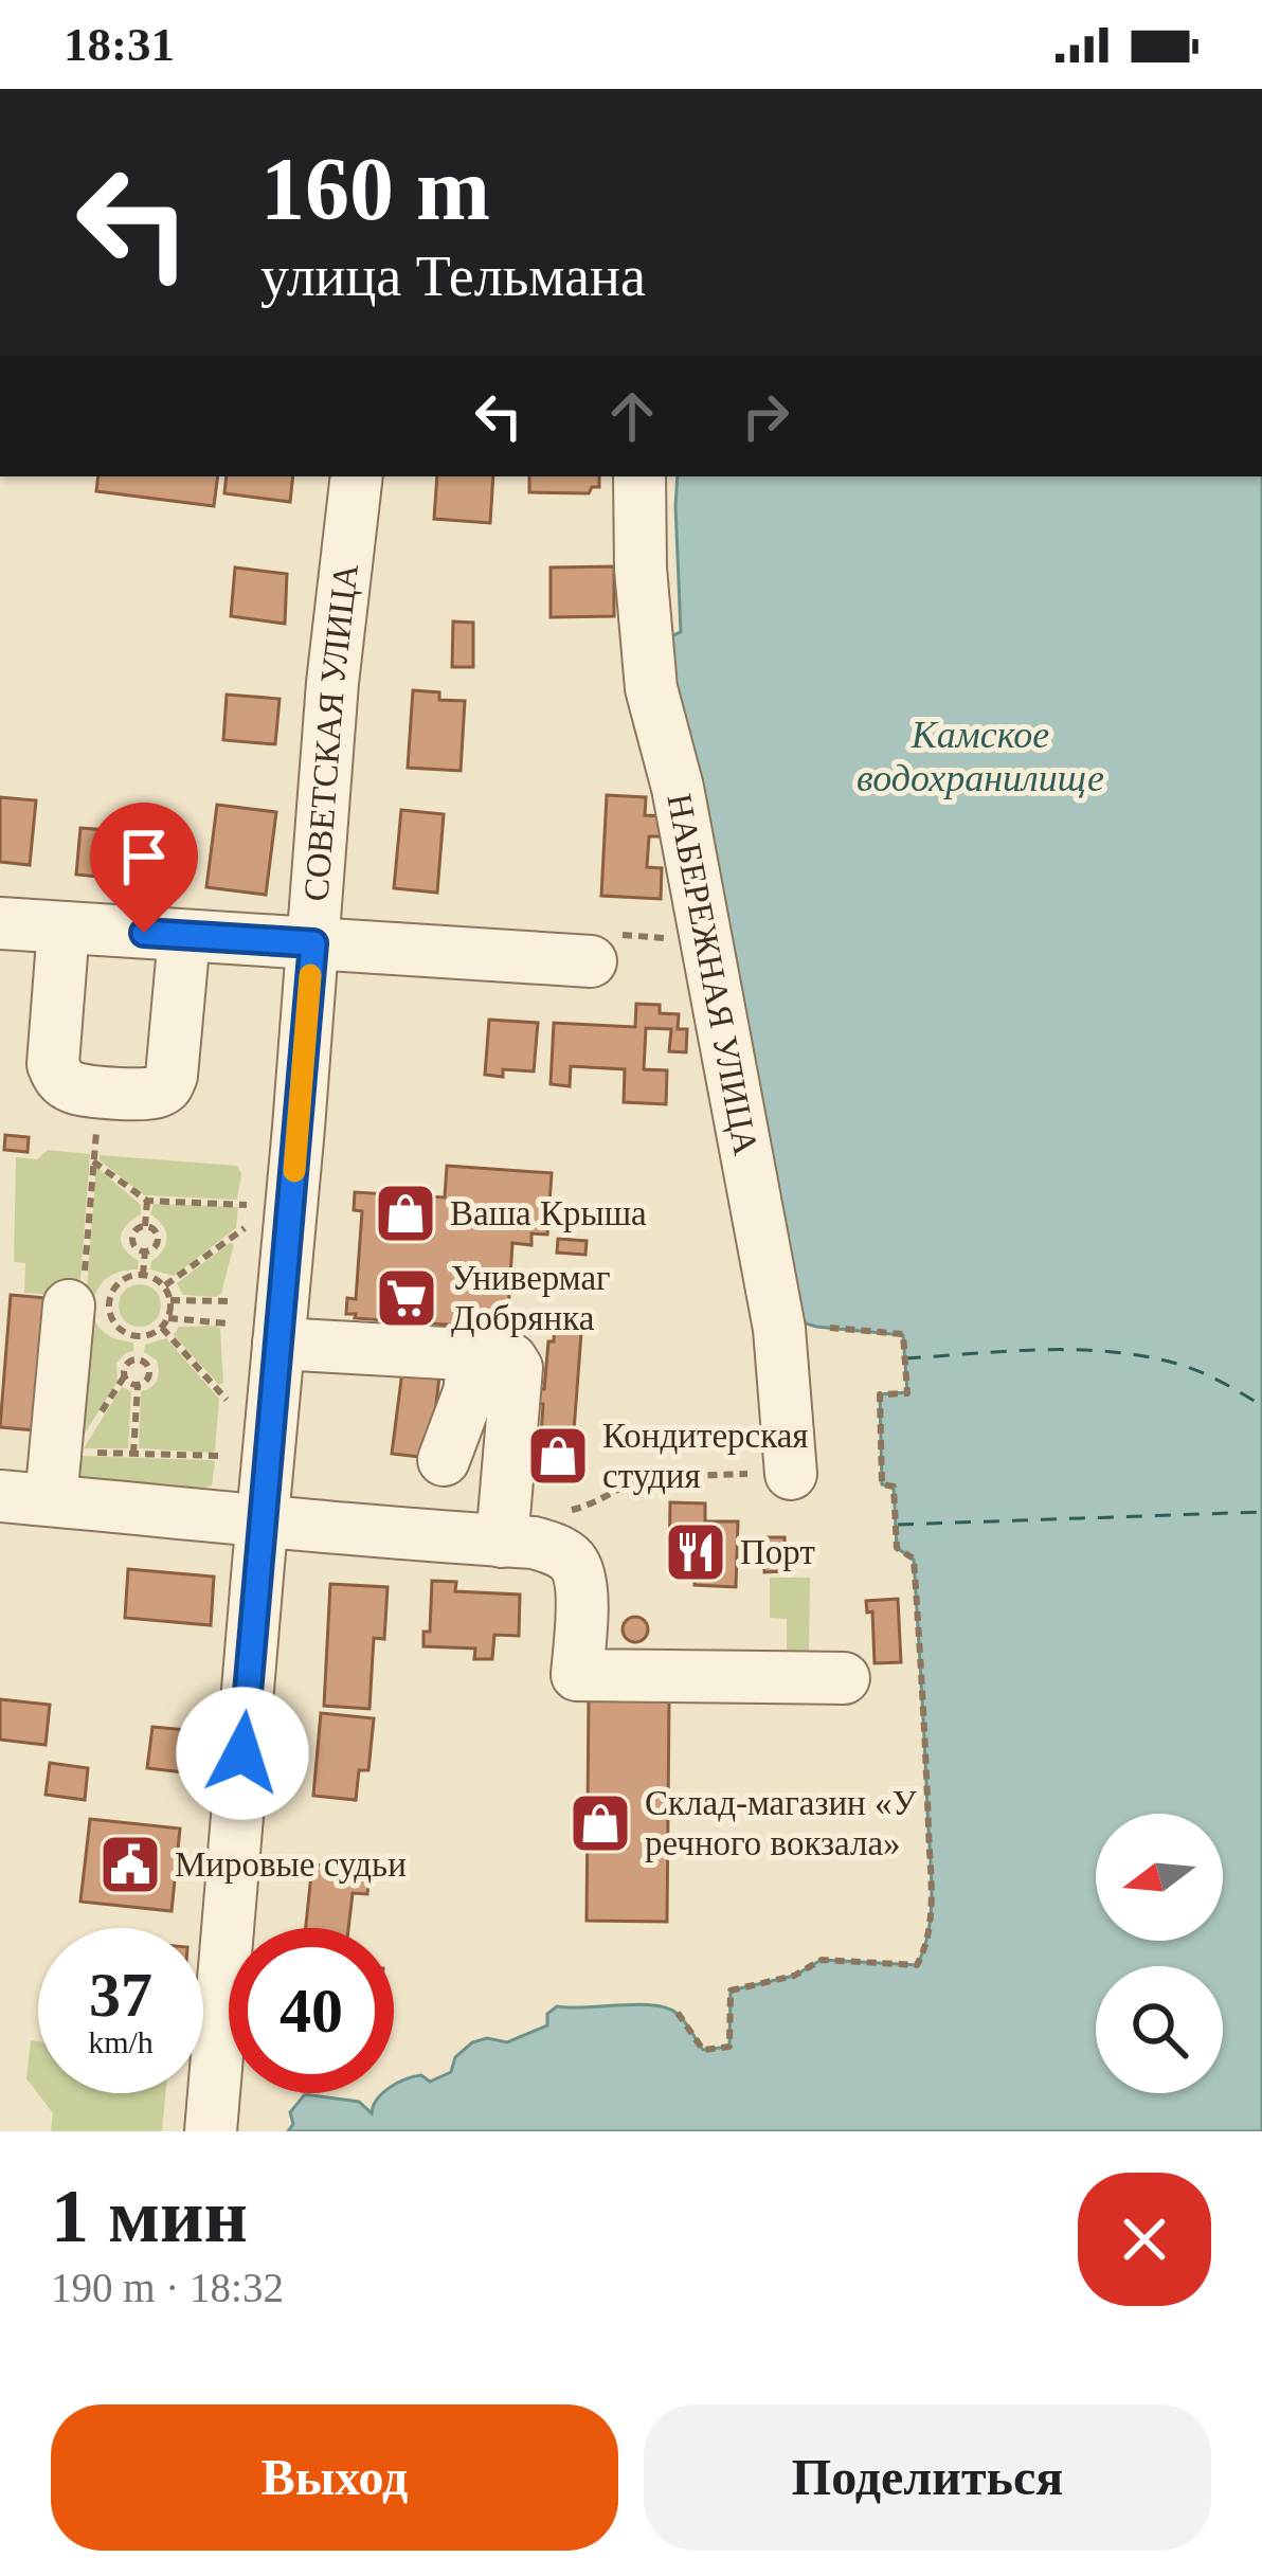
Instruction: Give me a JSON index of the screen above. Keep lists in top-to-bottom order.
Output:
{
  "streets": {
    "street": ["СОВЕТСКАЯ УЛИЦА", "НАБЕРЕЖНАЯ УЛИЦА"]
  },
  "water": ["Камское водохранилище"],
  "places": {
    "shop": ["Ваша Крыша", "Кондитерская студия", "Склад-магазин «У речного вокзала»"],
    "supermarket": ["Универмаг Добрянка"],
    "restaurant": ["Порт"],
    "public building": ["Мировые судьи"]
  },
  "north": "left",
  "page": {
    "status": "18:31",
    "turn": ["160 m", "улица Тельмана"],
    "speed": "37 km/h",
    "limit": "40",
    "heading": ["1 мин", "190 m · 18:32"],
    "buttons": ["Выход", "Поделиться"]
  }
}
